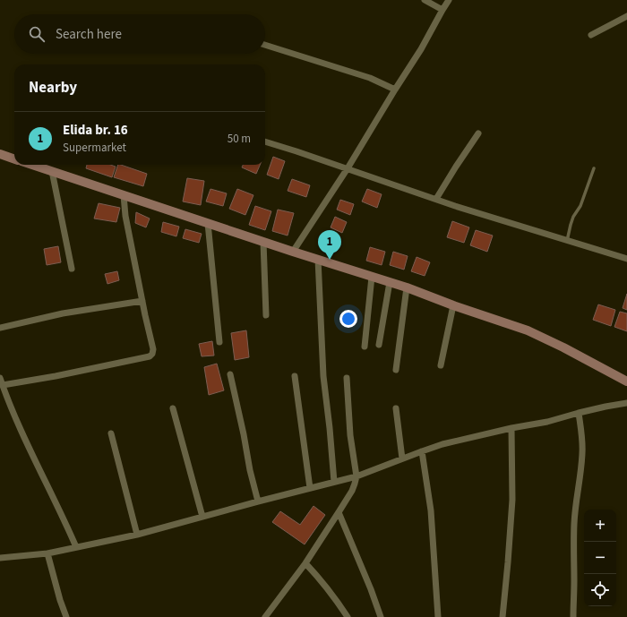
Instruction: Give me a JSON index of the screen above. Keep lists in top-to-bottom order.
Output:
{
  "page": {
    "search": "Search here",
    "heading": "Nearby",
    "list": [
      {
        "mark": "1",
        "name": "Elida br. 16",
        "note": "Supermarket",
        "value": "50 m"
      }
    ],
    "pins": "1",
    "map_buttons": ["+", "−"]
  }
}
